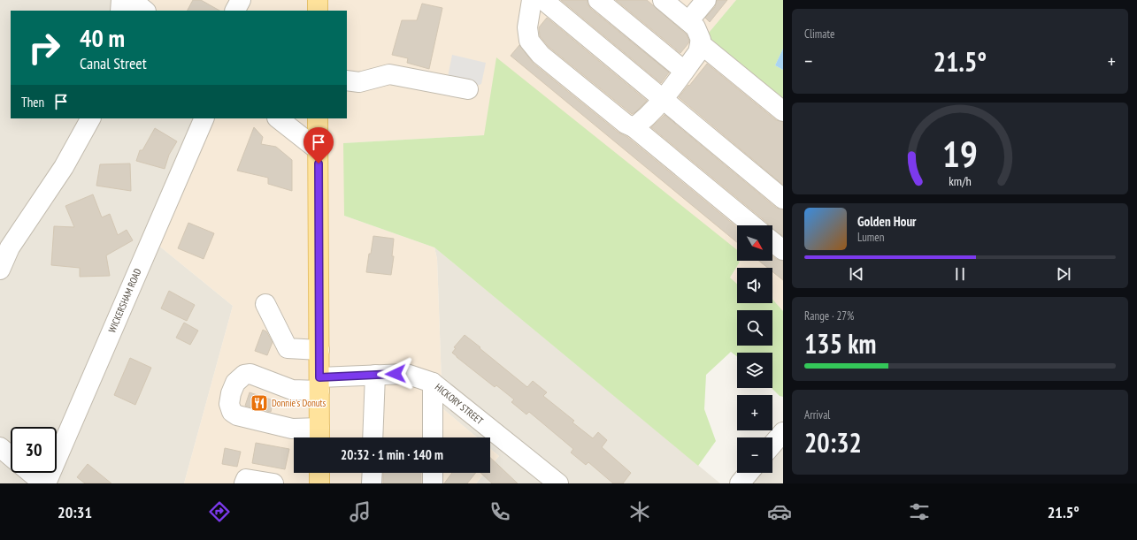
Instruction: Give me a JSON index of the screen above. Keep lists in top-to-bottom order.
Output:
{
  "streets": {
    "street": ["WICKERSHAM ROAD", "HICKORY STREET"]
  },
  "places": {
    "restaurant": ["Donnie's Donuts"]
  },
  "north": "bottom right",
  "page": {
    "tile": [
      "Climate",
      ["Range · 27%", "135 km"],
      ["Arrival", "20:32"]
    ],
    "turn": ["40 m", "Canal Street"],
    "heat": ["−", "21.5°", "+"],
    "then": "Then",
    "song": ["Golden Hour", "Lumen"],
    "map_buttons": ["+", "−"],
    "limit": "30",
    "trip": "20:32 · 1 min · 140 m",
    "tabs": ["20:31", "21.5°"],
    "gauge": ["19", "km/h"]
  }
}
